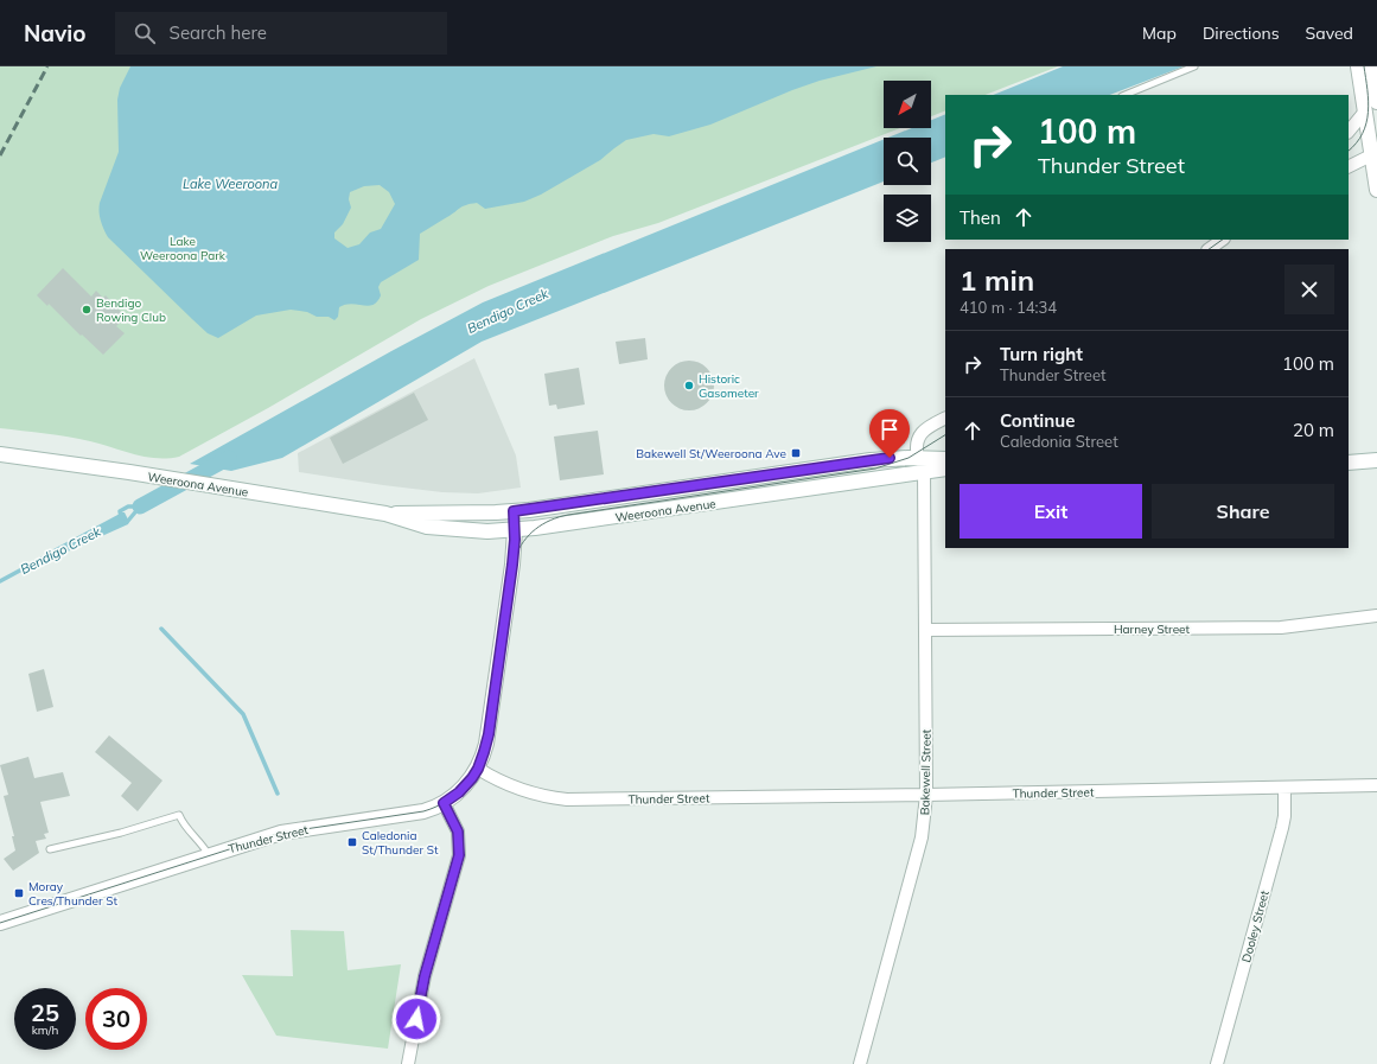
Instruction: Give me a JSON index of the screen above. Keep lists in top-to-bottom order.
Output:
{
  "streets": {
    "main road": ["Weeroona Avenue", "Thunder Street"],
    "street": ["Harney Street", "Bakewell Street", "Dooley Street"]
  },
  "crossings": [
    ["Weeroona Avenue", "Bakewell Street"],
    ["Harney Street", "Bakewell Street"],
    ["Bakewell Street", "Thunder Street"],
    ["Thunder Street", "Dooley Street"]
  ],
  "water": ["Lake Weeroona", "Bendigo Creek"],
  "parks": ["Lake Weeroona Park"],
  "places": {
    "other": ["Bendigo Rowing Club", "Historic Gasometer"],
    "transit": ["Bakewell St/Weeroona Ave", "Caledonia St/Thunder St", "Moray Cres/Thunder St"]
  },
  "north": "bottom left",
  "page": {
    "header": "Navio",
    "search": "Search here",
    "nav": ["Map", "Directions", "Saved"],
    "turn": ["100 m", "Thunder Street"],
    "then": "Then",
    "heading": ["1 min", "410 m · 14:34"],
    "list": [
      {
        "name": "Turn right",
        "note": "Thunder Street",
        "value": "100 m"
      },
      {
        "name": "Continue",
        "note": "Caledonia Street",
        "value": "20 m"
      }
    ],
    "buttons": ["Exit", "Share"],
    "speed": "25 km/h",
    "limit": "30"
  }
}
